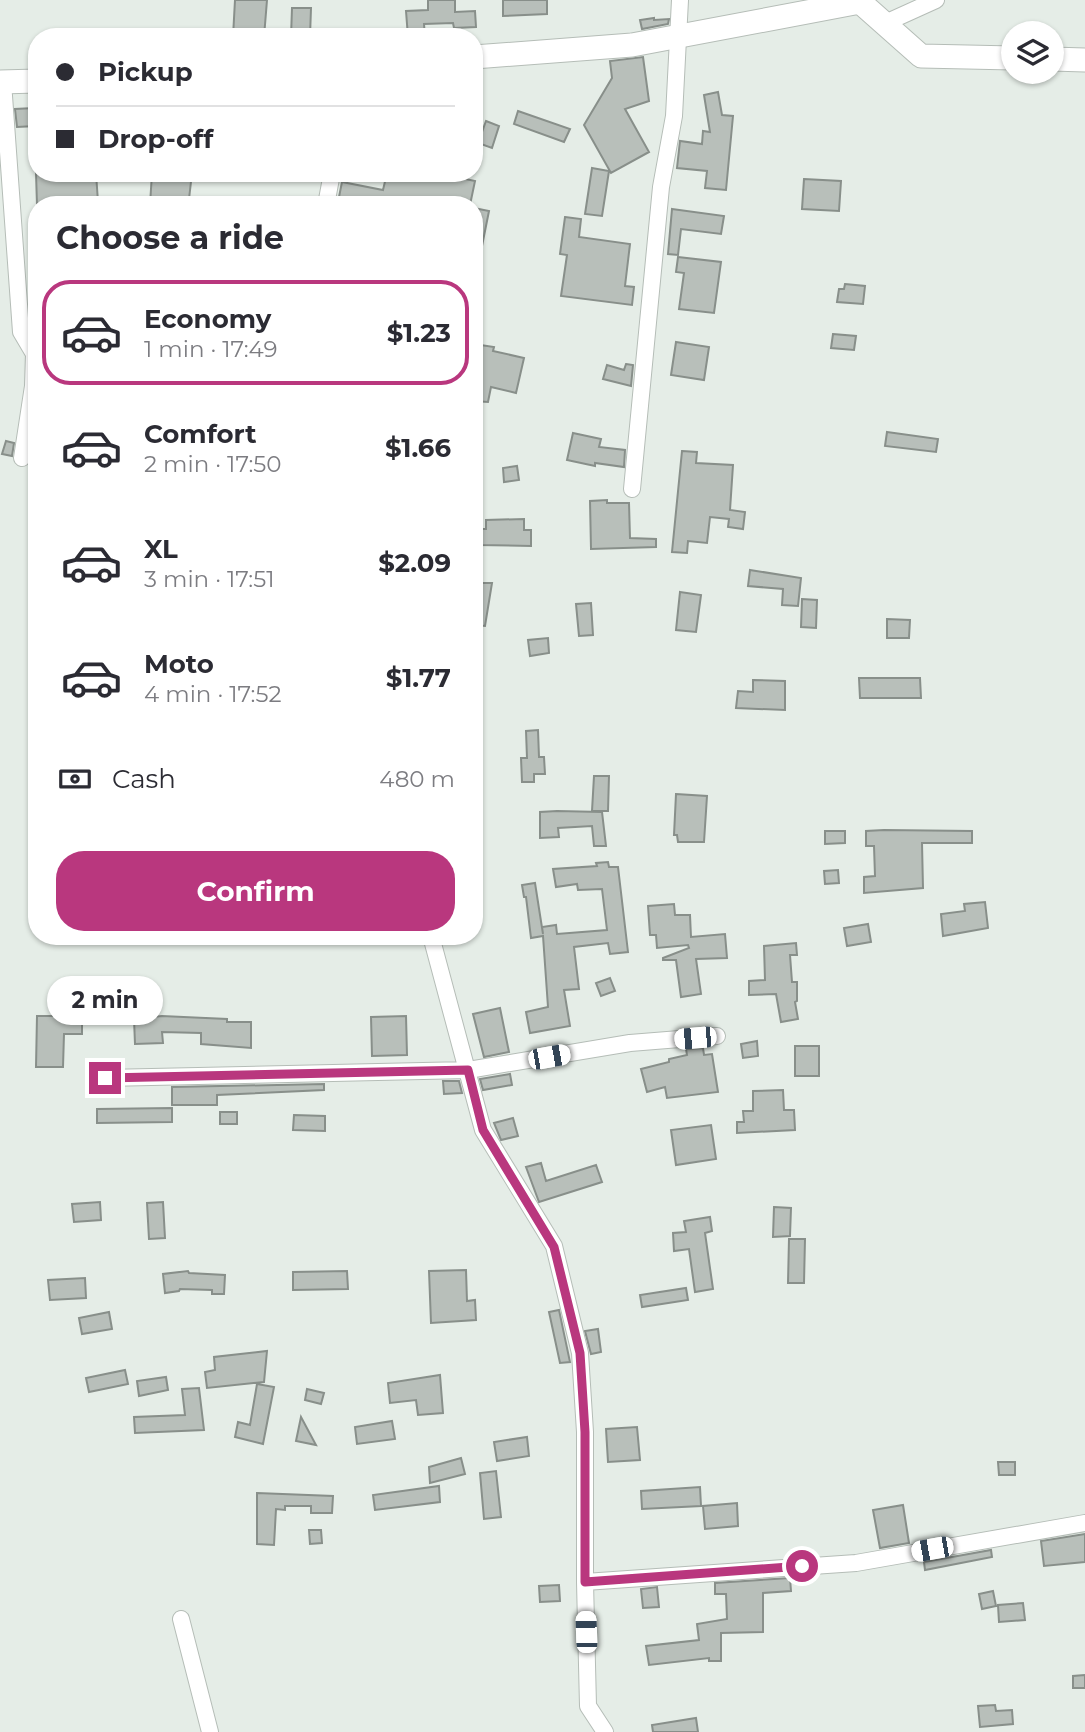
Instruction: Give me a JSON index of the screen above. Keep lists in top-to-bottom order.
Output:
{
  "page": {
    "banner": ["Pickup", "Drop-off"],
    "heading": "Choose a ride",
    "list": [
      {
        "name": "Economy",
        "note": "1 min · 17:49",
        "value": "$1.23"
      },
      {
        "name": "Comfort",
        "note": "2 min · 17:50",
        "value": "$1.66"
      },
      {
        "name": "XL",
        "note": "3 min · 17:51",
        "value": "$2.09"
      },
      {
        "name": "Moto",
        "note": "4 min · 17:52",
        "value": "$1.77"
      }
    ],
    "pay": ["Cash", "480 m"],
    "buttons": "Confirm",
    "bubble": "2 min"
  }
}
